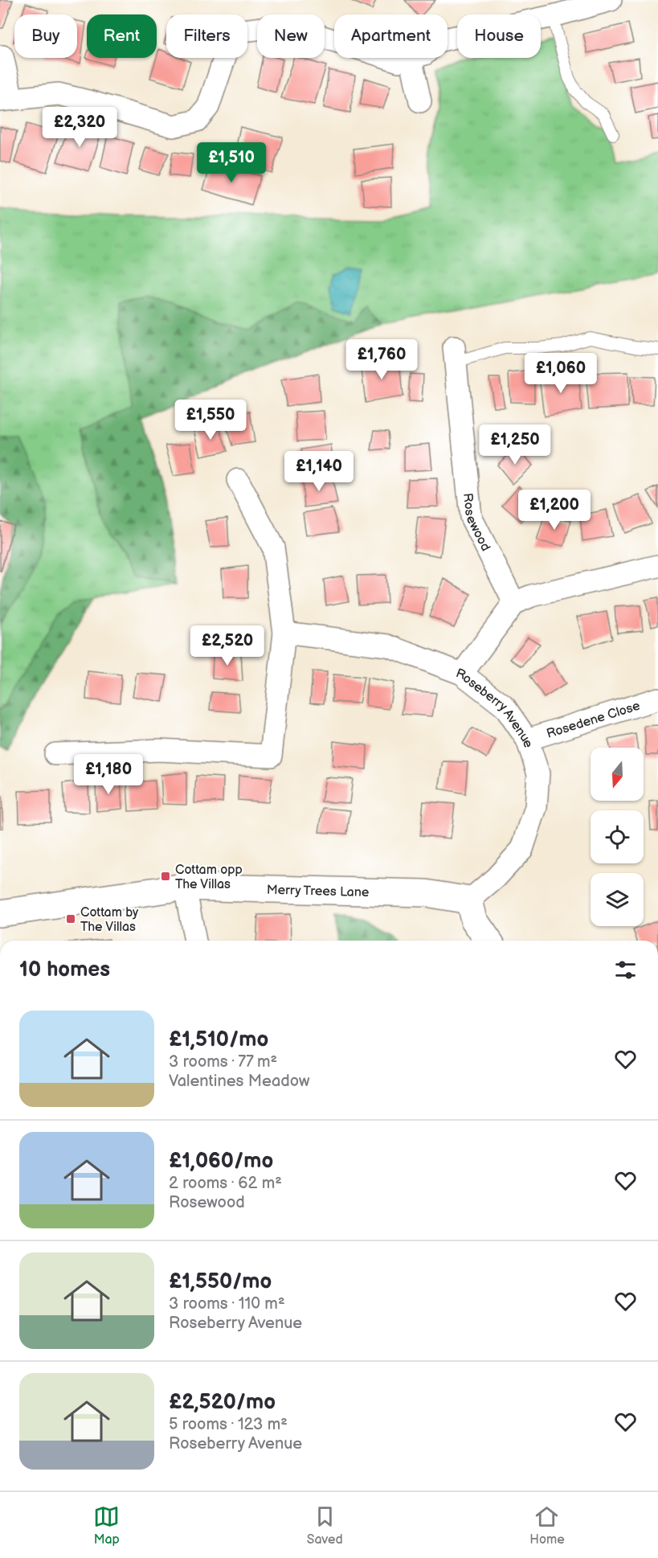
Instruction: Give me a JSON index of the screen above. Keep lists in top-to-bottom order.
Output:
{
  "streets": {
    "street": [
      "Rosewood",
      "Roseberry Avenue",
      "Rosedene Close",
      "Merry Trees Lane"
    ]
  },
  "crossings": [
    ["Roseberry Avenue", "Rosedene Close"],
    ["Roseberry Avenue", "Merry Trees Lane"]
  ],
  "places": {
    "transit": ["Cottam opp The Villas", "Cottam by The Villas"]
  },
  "north": "bottom",
  "page": {
    "chip": [
      "Buy",
      "Rent",
      "Filters",
      "New",
      "Apartment",
      "House"
    ],
    "price": [
      "£2,320",
      "£1,510",
      "£1,760",
      "£1,060",
      "£1,550",
      "£1,250",
      "£1,140",
      "£1,200",
      "£2,520",
      "£1,180"
    ],
    "heading": "10 homes",
    "list": [
      {
        "name": "£1,510/mo",
        "note": "3 rooms · 77 m² · Valentines Meadow"
      },
      {
        "name": "£1,060/mo",
        "note": "2 rooms · 62 m² · Rosewood"
      },
      {
        "name": "£1,550/mo",
        "note": "3 rooms · 110 m² · Roseberry Avenue"
      },
      {
        "name": "£2,520/mo",
        "note": "5 rooms · 123 m² · Roseberry Avenue"
      }
    ],
    "tabs": ["Map", "Saved", "Home"]
  }
}
